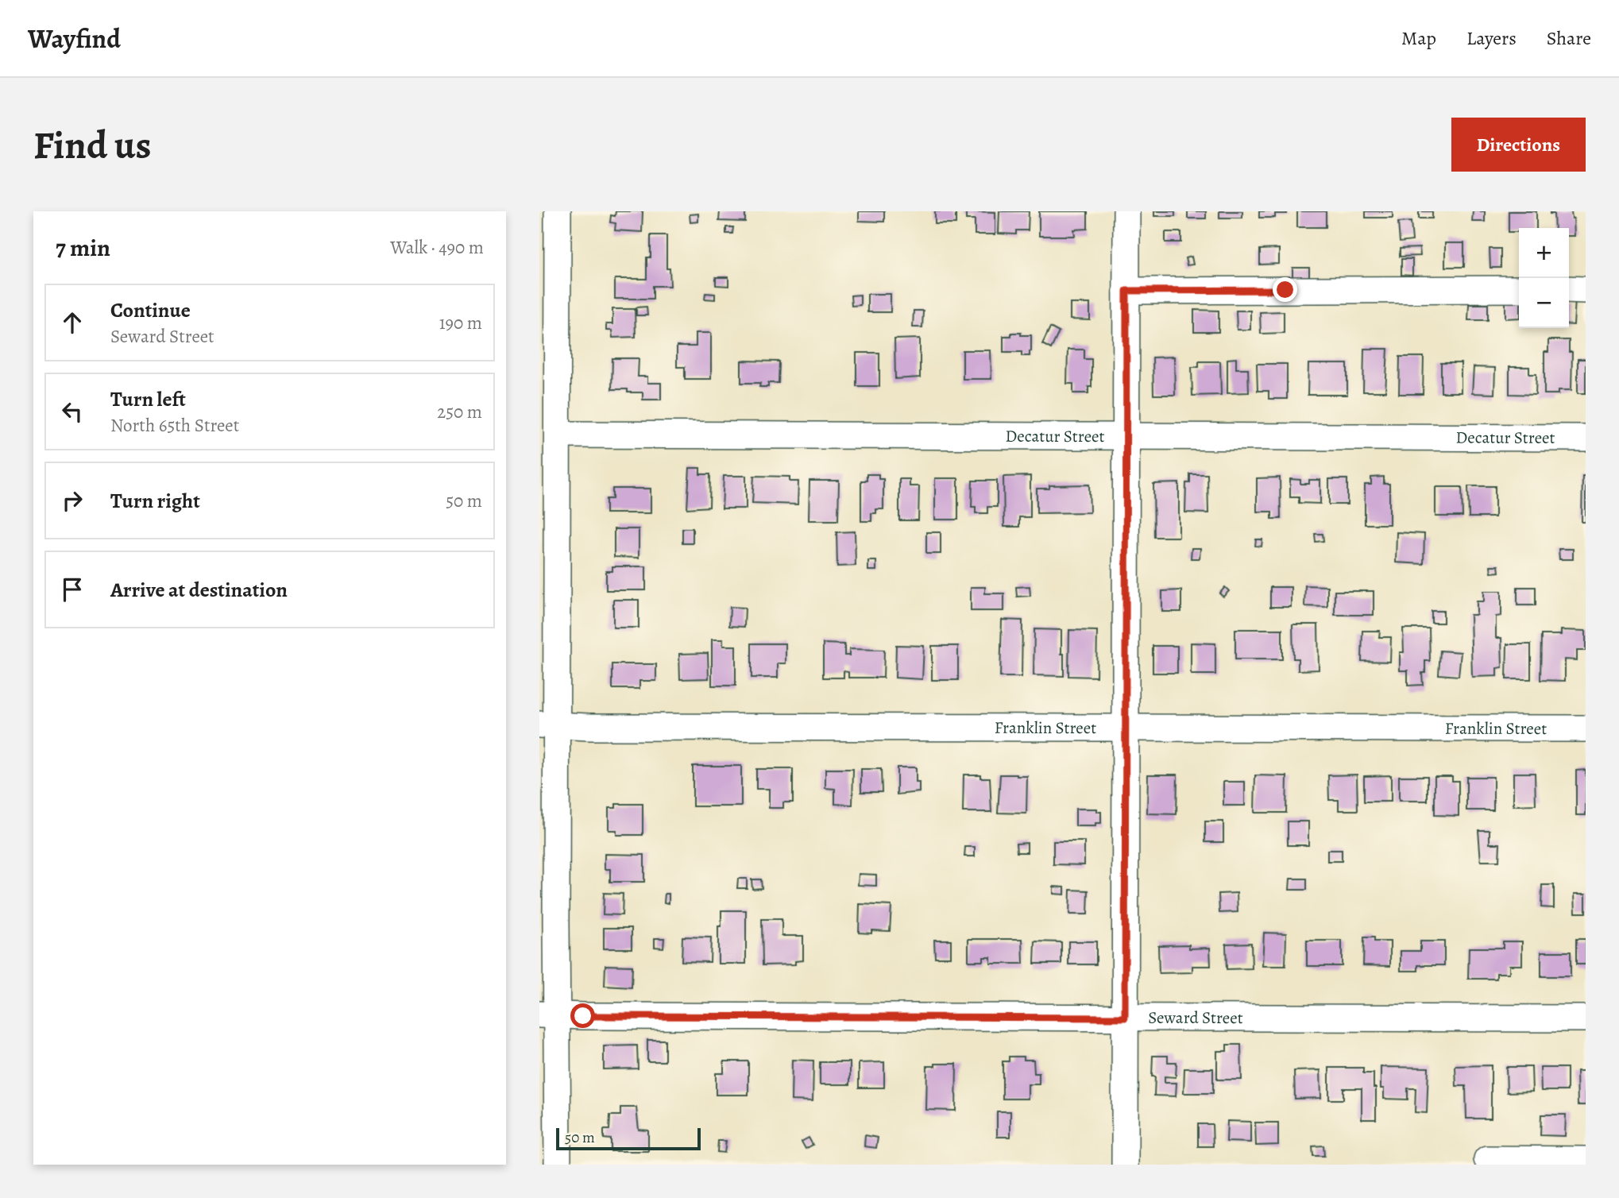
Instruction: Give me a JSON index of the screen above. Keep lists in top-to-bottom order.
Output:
{
  "streets": {
    "street": ["Decatur Street", "Franklin Street", "Seward Street"]
  },
  "scale_bar": "50 m",
  "page": {
    "header": "Wayfind",
    "nav": ["Map", "Layers", "Share"],
    "buttons": "Directions",
    "title": "Find us",
    "heading": ["7 min", "Walk · 490 m"],
    "map_buttons": ["+", "−"],
    "list": [
      ["Continue", "Seward Street", "190 m"],
      ["Turn left", "North 65th Street", "250 m"],
      ["Turn right", "50 m"],
      "Arrive at destination"
    ],
    "scale": "50 m"
  }
}
